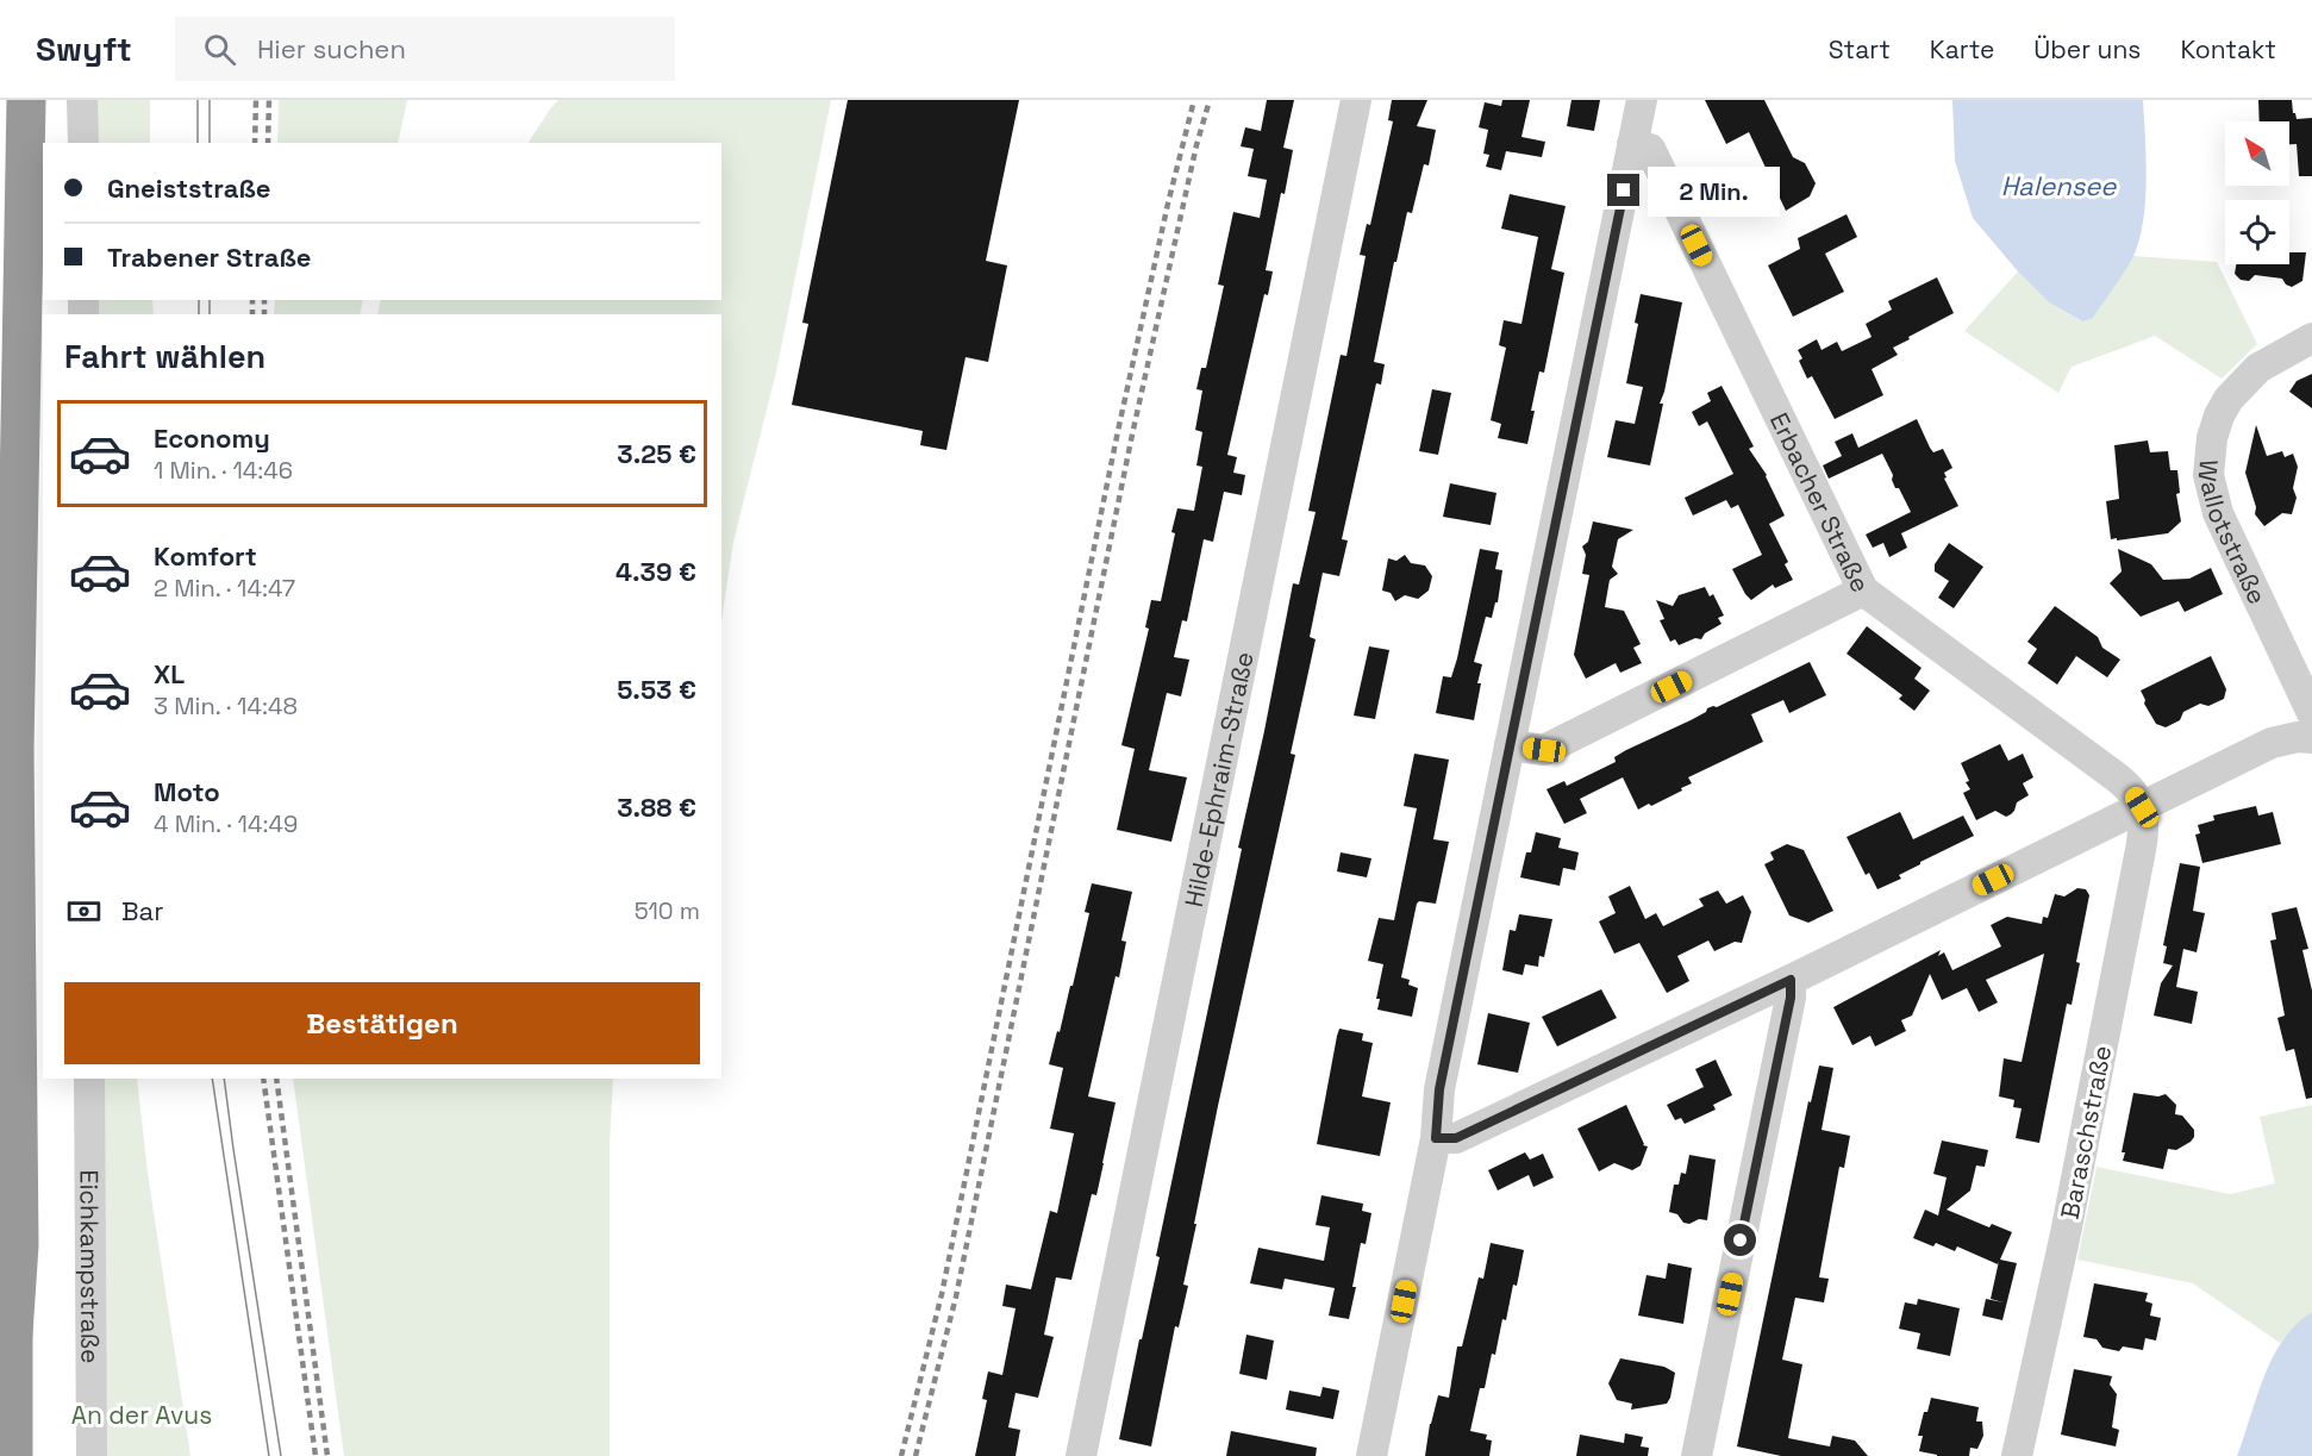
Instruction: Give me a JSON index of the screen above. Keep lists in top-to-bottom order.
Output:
{
  "streets": {
    "street": [
      "Erbacher Straße",
      "Wallotstraße",
      "Hilde-Ephraim-Straße",
      "Baraschstraße",
      "Eichkampstraße"
    ]
  },
  "crossings": [
    ["Erbacher Straße", "Baraschstraße"]
  ],
  "water": ["Halensee"],
  "parks": ["An der Avus"],
  "north": "top left",
  "page": {
    "header": "Swyft",
    "search": "Hier suchen",
    "nav": [
      "Start",
      "Karte",
      "Über uns",
      "Kontakt"
    ],
    "banner": ["Gneiststraße", "Trabener Straße"],
    "bubble": "2 Min.",
    "heading": "Fahrt wählen",
    "list": [
      {
        "name": "Economy",
        "note": "1 Min. · 14:46",
        "value": "3.25 €"
      },
      {
        "name": "Komfort",
        "note": "2 Min. · 14:47",
        "value": "4.39 €"
      },
      {
        "name": "XL",
        "note": "3 Min. · 14:48",
        "value": "5.53 €"
      },
      {
        "name": "Moto",
        "note": "4 Min. · 14:49",
        "value": "3.88 €"
      }
    ],
    "pay": ["Bar", "510 m"],
    "buttons": "Bestätigen"
  }
}
